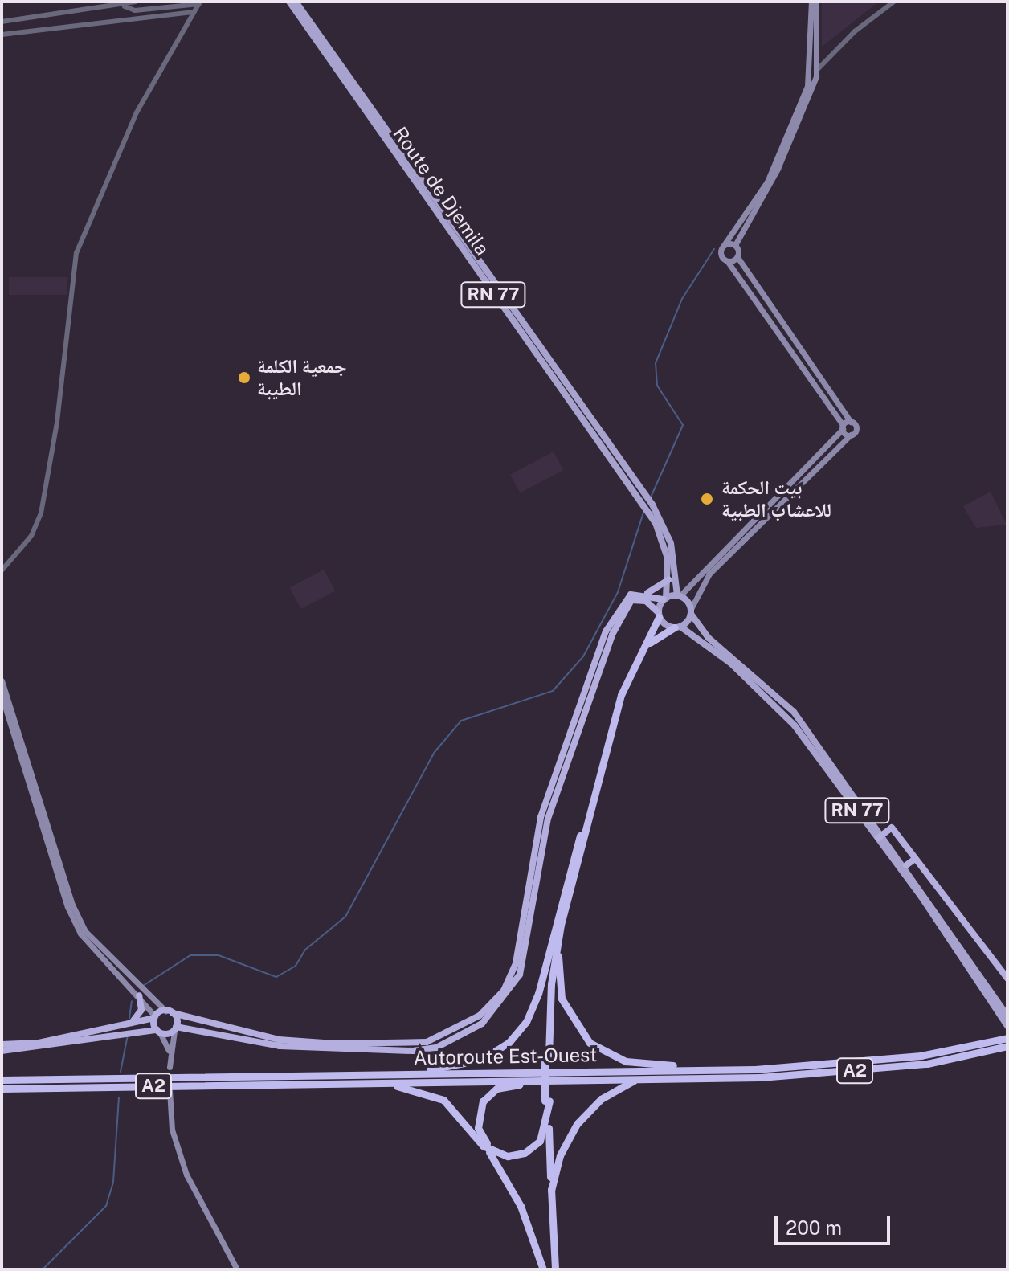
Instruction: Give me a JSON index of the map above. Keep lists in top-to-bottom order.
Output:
{
  "streets": {
    "highway": ["Autoroute Est-Ouest", "A2"],
    "main road": ["Route de Djemila", "RN 77"]
  },
  "places": ["جمعية الكلمة الطيبة", "بيت الحكمة للاعشاب الطبية"],
  "scale_bar": "200 m"
}
